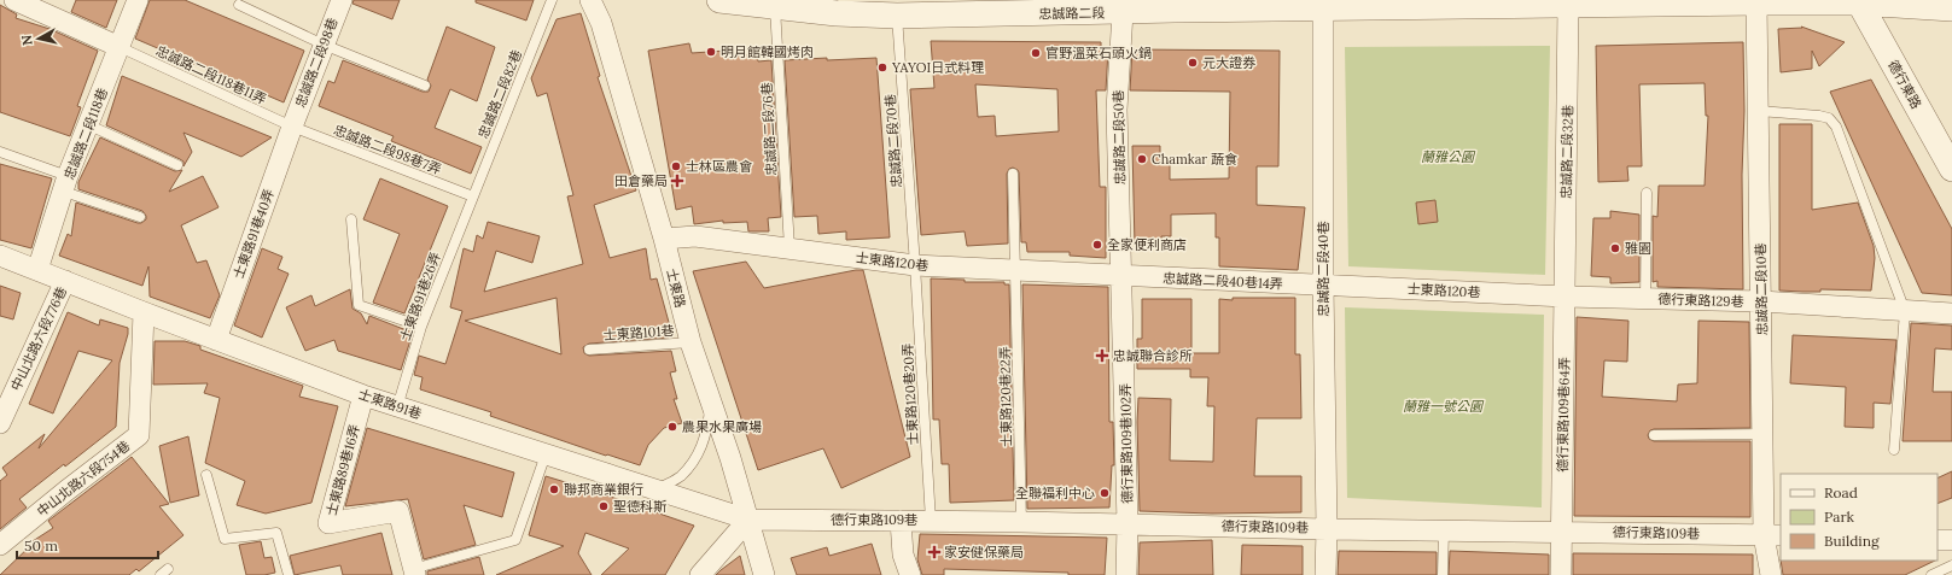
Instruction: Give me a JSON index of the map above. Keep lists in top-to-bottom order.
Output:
{
  "streets": {
    "street": [
      "忠誠路二段",
      "忠誠路二段98巷",
      "德行東路",
      "忠誠路二段118巷",
      "忠誠路二段50巷",
      "忠誠路二段32巷",
      "士東路91巷40弄",
      "士東路120巷",
      "忠誠路二段40巷",
      "忠誠路二段40巷14弄",
      "士東路",
      "忠誠路二段10巷",
      "德行東路129巷",
      "中山北路六段776巷",
      "士東路91巷",
      "德行東路109巷64弄",
      "德行東路109巷102弄",
      "士東路89巷16弄",
      "中山北路六段754巷",
      "德行東路109巷"
    ],
    "lane": [
      "忠誠路二段118巷11弄",
      "忠誠路二段82巷",
      "忠誠路二段76巷",
      "忠誠路二段70巷",
      "忠誠路二段98巷7弄",
      "士東路91巷26弄",
      "士東路101巷",
      "士東路120巷20弄",
      "士東路120巷22弄"
    ]
  },
  "crossings": [
    ["忠誠路二段", "德行東路"],
    ["忠誠路二段", "忠誠路二段76巷"],
    ["忠誠路二段", "忠誠路二段50巷"],
    ["忠誠路二段", "忠誠路二段70巷"],
    ["忠誠路二段", "忠誠路二段32巷"],
    ["忠誠路二段", "忠誠路二段40巷"],
    ["忠誠路二段", "忠誠路二段10巷"],
    ["忠誠路二段98巷", "忠誠路二段118巷11弄"],
    ["忠誠路二段98巷", "忠誠路二段98巷7弄"],
    ["忠誠路二段98巷", "士東路91巷40弄"],
    ["忠誠路二段118巷11弄", "忠誠路二段118巷"],
    ["忠誠路二段118巷11弄", "忠誠路二段98巷7弄"],
    ["忠誠路二段118巷11弄", "士東路91巷40弄"],
    ["忠誠路二段82巷", "忠誠路二段98巷7弄"],
    ["忠誠路二段82巷", "士東路91巷26弄"],
    ["忠誠路二段76巷", "士東路120巷"],
    ["忠誠路二段118巷", "士東路91巷"],
    ["忠誠路二段50巷", "士東路120巷"],
    ["忠誠路二段50巷", "忠誠路二段40巷14弄"],
    ["忠誠路二段50巷", "德行東路109巷102弄"],
    ["忠誠路二段70巷", "士東路120巷"],
    ["忠誠路二段70巷", "士東路120巷20弄"],
    ["忠誠路二段98巷7弄", "士東路91巷40弄"],
    ["忠誠路二段98巷7弄", "士東路91巷26弄"],
    ["忠誠路二段32巷", "士東路120巷"],
    ["忠誠路二段32巷", "德行東路129巷"],
    ["忠誠路二段32巷", "德行東路109巷64弄"],
    ["士東路91巷40弄", "士東路91巷"],
    ["士東路120巷", "忠誠路二段40巷"],
    ["士東路120巷", "忠誠路二段40巷14弄"],
    ["士東路120巷", "士東路"],
    ["士東路120巷", "德行東路129巷"],
    ["士東路120巷", "士東路120巷20弄"],
    ["士東路120巷", "士東路120巷22弄"],
    ["士東路120巷", "德行東路109巷64弄"],
    ["士東路120巷", "德行東路109巷102弄"],
    ["忠誠路二段40巷", "忠誠路二段40巷14弄"],
    ["忠誠路二段40巷", "德行東路109巷"],
    ["忠誠路二段40巷14弄", "德行東路109巷102弄"],
    ["士東路", "士東路101巷"],
    ["士東路", "士東路91巷"],
    ["士東路", "德行東路109巷"],
    ["忠誠路二段10巷", "德行東路129巷"],
    ["忠誠路二段10巷", "德行東路109巷"],
    ["士東路91巷26弄", "士東路91巷"],
    ["德行東路129巷", "德行東路109巷64弄"],
    ["中山北路六段776巷", "士東路91巷"],
    ["士東路120巷20弄", "德行東路109巷"],
    ["士東路120巷22弄", "德行東路109巷"],
    ["士東路91巷", "士東路89巷16弄"],
    ["士東路91巷", "中山北路六段754巷"],
    ["士東路91巷", "德行東路109巷"],
    ["德行東路109巷64弄", "德行東路109巷"],
    ["德行東路109巷102弄", "德行東路109巷"]
  ],
  "parks": ["蘭雅公園", "蘭雅一號公園"],
  "places": {
    "other": [
      "明月館韓國烤肉",
      "官野溫菜石頭火鍋",
      "元大證券",
      "YAYOI日式料理",
      "Chamkar 蔬食",
      "士林區農會",
      "全家便利商店",
      "雅園",
      "農果水果廣場",
      "聯邦商業銀行",
      "全聯福利中心",
      "聖德科斯"
    ],
    "health": ["田倉藥局", "忠誠聯合診所", "家安健保藥局"]
  },
  "legend": ["Road", "Park", "Building"],
  "scale_bar": "50 m",
  "north": "left"
}
